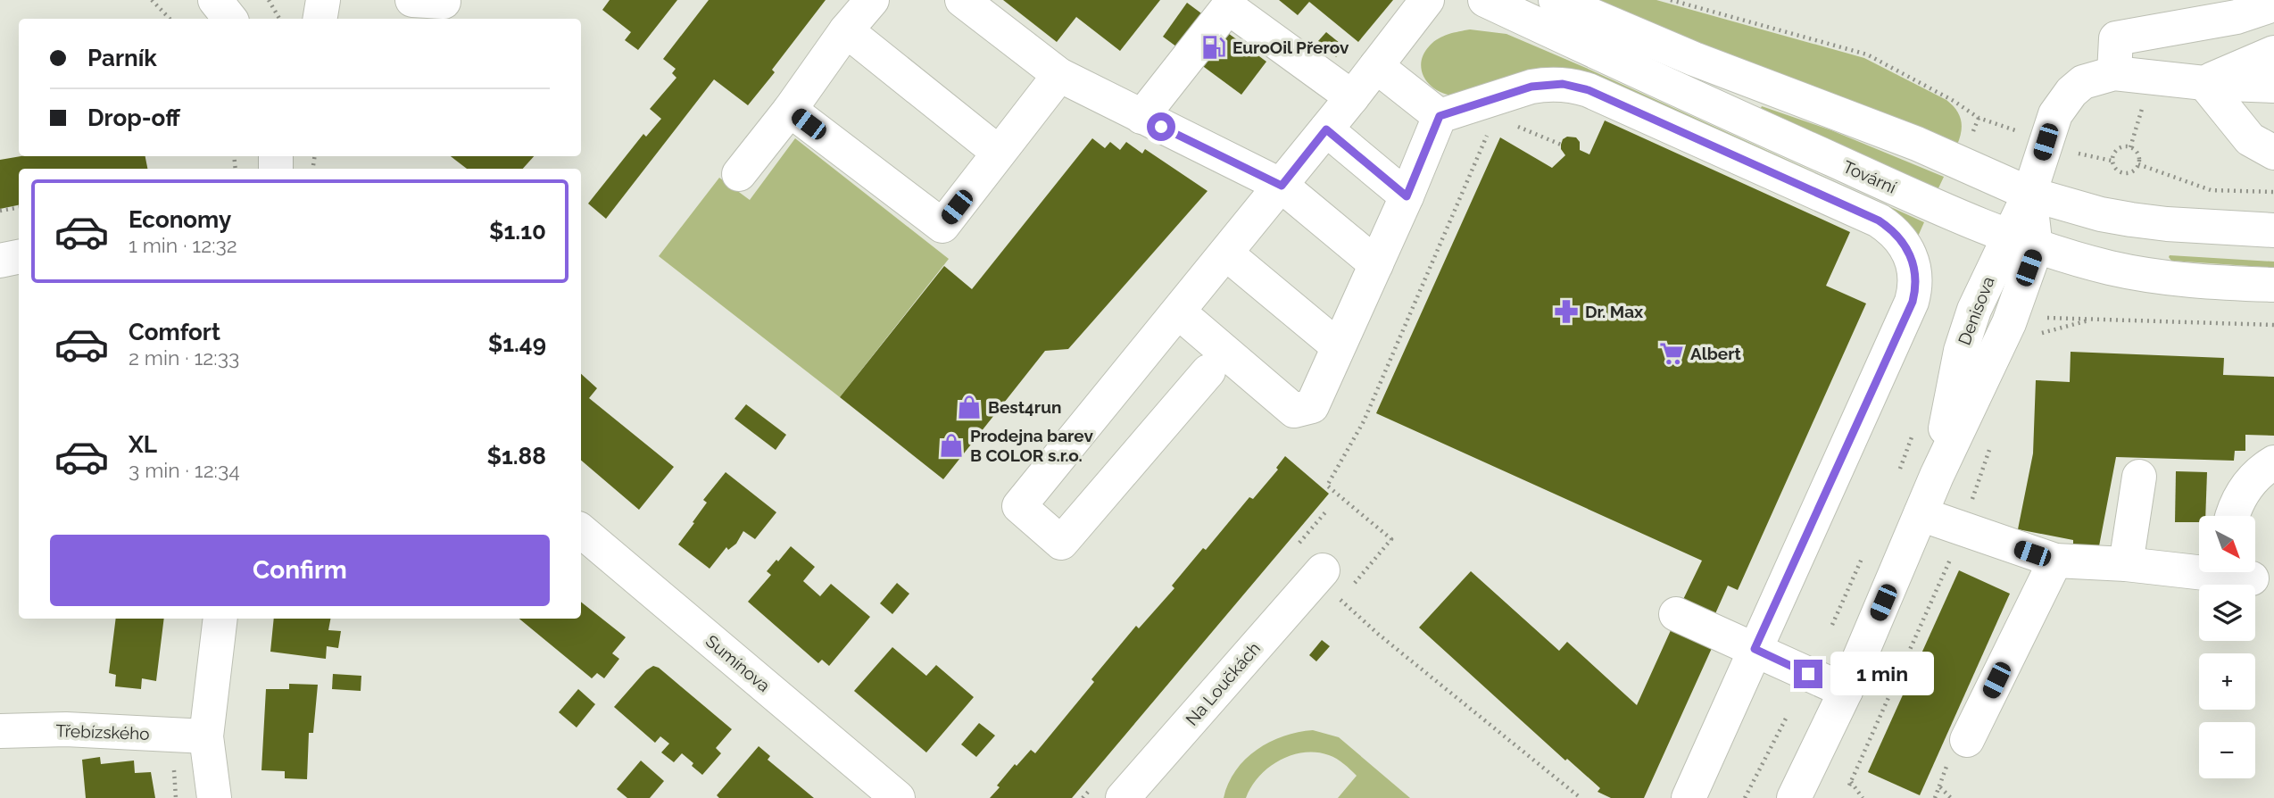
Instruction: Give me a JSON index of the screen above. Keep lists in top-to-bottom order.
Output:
{
  "streets": {
    "street": [
      "Tovární",
      "Denisova",
      "Sumínova",
      "Na Loučkách",
      "Třebízského"
    ]
  },
  "crossings": [
    ["Tovární", "Denisova"]
  ],
  "places": {
    "fuel station": ["EuroOil Přerov"],
    "pharmacy": ["Dr. Max"],
    "supermarket": ["Albert"],
    "shop": ["Best4run", "Prodejna barev B COLOR s.r.o."]
  },
  "north": "bottom right",
  "page": {
    "banner": ["Parník", "Drop-off"],
    "list": [
      {
        "name": "Economy",
        "note": "1 min · 12:32",
        "value": "$1.10"
      },
      {
        "name": "Comfort",
        "note": "2 min · 12:33",
        "value": "$1.49"
      },
      {
        "name": "XL",
        "note": "3 min · 12:34",
        "value": "$1.88"
      }
    ],
    "map_buttons": ["+", "−"],
    "buttons": "Confirm",
    "bubble": "1 min"
  }
}
